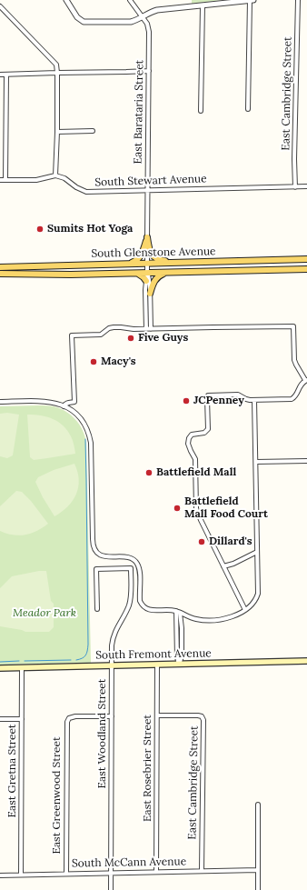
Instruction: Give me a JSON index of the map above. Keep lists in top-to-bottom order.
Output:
{
  "streets": {
    "main road": ["South Glenstone Avenue", "South Fremont Avenue"],
    "street": [
      "East Cambridge Street",
      "East Barataria Street",
      "South Stewart Avenue",
      "East Woodland Street",
      "East Rosebrier Street",
      "East Gretna Street",
      "East Greenwood Street",
      "South McCann Avenue"
    ]
  },
  "crossings": [
    ["East Cambridge Street", "South Stewart Avenue"],
    ["East Cambridge Street", "East Rosebrier Street"],
    ["East Cambridge Street", "South McCann Avenue"],
    ["East Barataria Street", "South Stewart Avenue"],
    ["East Barataria Street", "South Glenstone Avenue"],
    ["South Fremont Avenue", "East Woodland Street"],
    ["South Fremont Avenue", "East Rosebrier Street"],
    ["South Fremont Avenue", "East Gretna Street"],
    ["East Woodland Street", "East Greenwood Street"],
    ["East Woodland Street", "South McCann Avenue"],
    ["East Rosebrier Street", "South McCann Avenue"],
    ["East Gretna Street", "South McCann Avenue"],
    ["East Greenwood Street", "South McCann Avenue"]
  ],
  "parks": ["Meador Park"],
  "places": [
    "Sumits Hot Yoga",
    "Five Guys",
    "Macy's",
    "JCPenney",
    "Battlefield Mall",
    "Battlefield Mall Food Court",
    "Dillard's"
  ]
}
